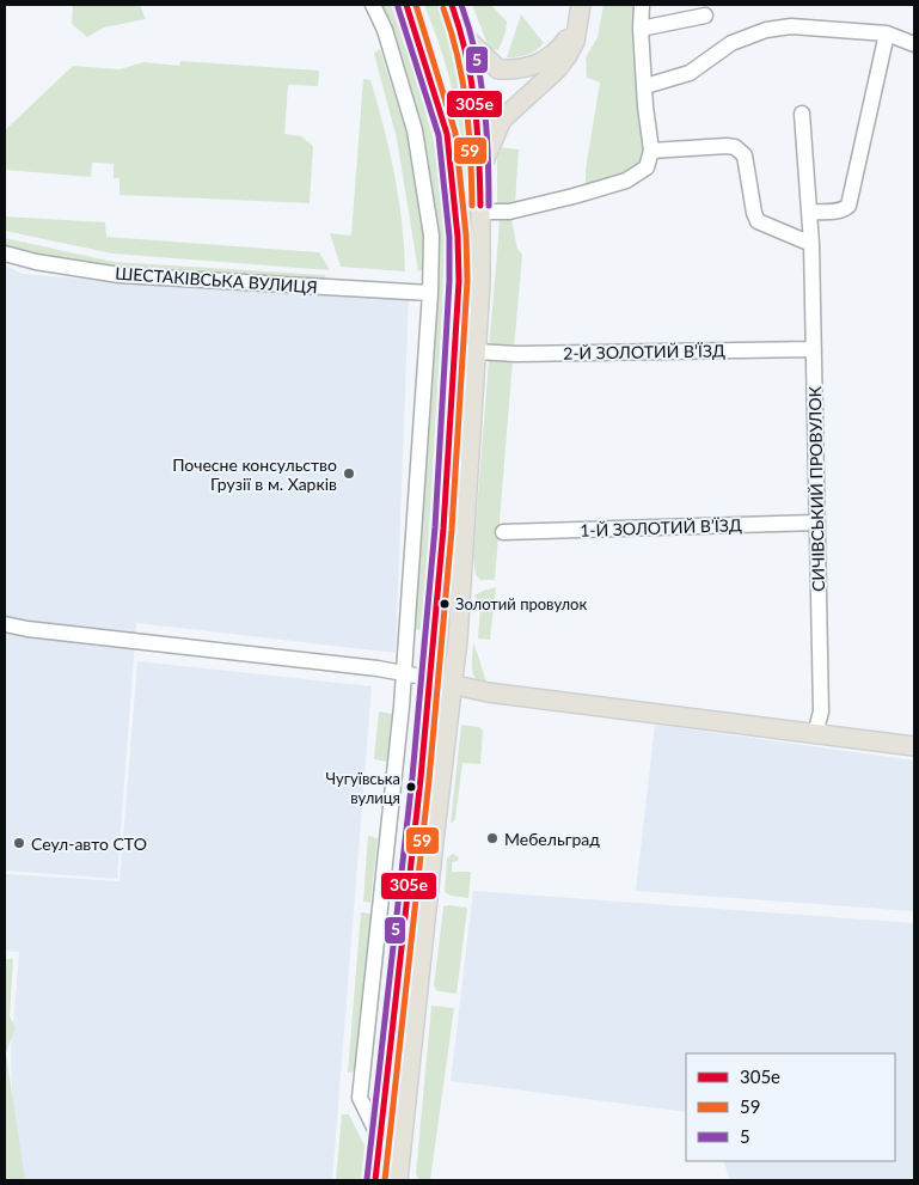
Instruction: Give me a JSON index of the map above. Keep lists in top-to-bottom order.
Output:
{
  "streets": {
    "street": [
      "ШЕСТАКІВСЬКА ВУЛИЦЯ",
      "2-Й ЗОЛОТИЙ В’ЇЗД",
      "СИЧІВСЬКИЙ ПРОВУЛОК",
      "1-Й ЗОЛОТИЙ В’ЇЗД"
    ]
  },
  "crossings": [
    ["2-Й ЗОЛОТИЙ В’ЇЗД", "СИЧІВСЬКИЙ ПРОВУЛОК"],
    ["СИЧІВСЬКИЙ ПРОВУЛОК", "1-Й ЗОЛОТИЙ В’ЇЗД"]
  ],
  "places": [
    "Почесне консульство Грузії в м. Харків",
    "Золотий провулок",
    "Чугуївська вулиця",
    "Мебельград",
    "Сеул-авто СТО"
  ],
  "lines": ["transit line 305e", "transit line 59", "transit line 5"],
  "legend": ["305e", "59", "5"]
}
